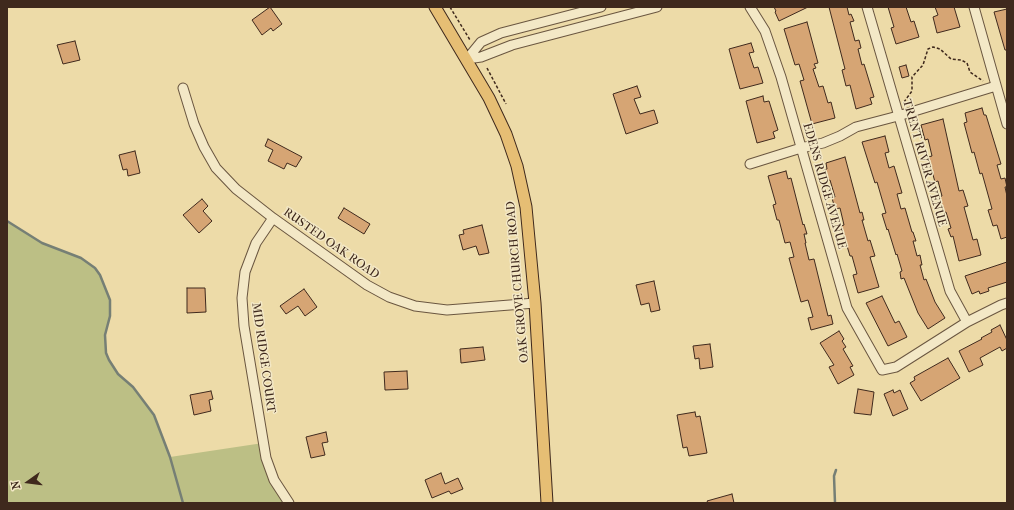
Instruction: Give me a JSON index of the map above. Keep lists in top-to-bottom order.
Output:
{
  "streets": {
    "main road": ["OAK GROVE CHURCH ROAD"],
    "street": [
      "TRENT RIVER AVENUE",
      "EDENS RIDGE AVENUE",
      "RUSTED OAK ROAD",
      "MID RIDGE COURT"
    ]
  },
  "crossings": [
    ["TRENT RIVER AVENUE", "EDENS RIDGE AVENUE"],
    ["RUSTED OAK ROAD", "OAK GROVE CHURCH ROAD"],
    ["RUSTED OAK ROAD", "MID RIDGE COURT"]
  ],
  "north": "left"
}
